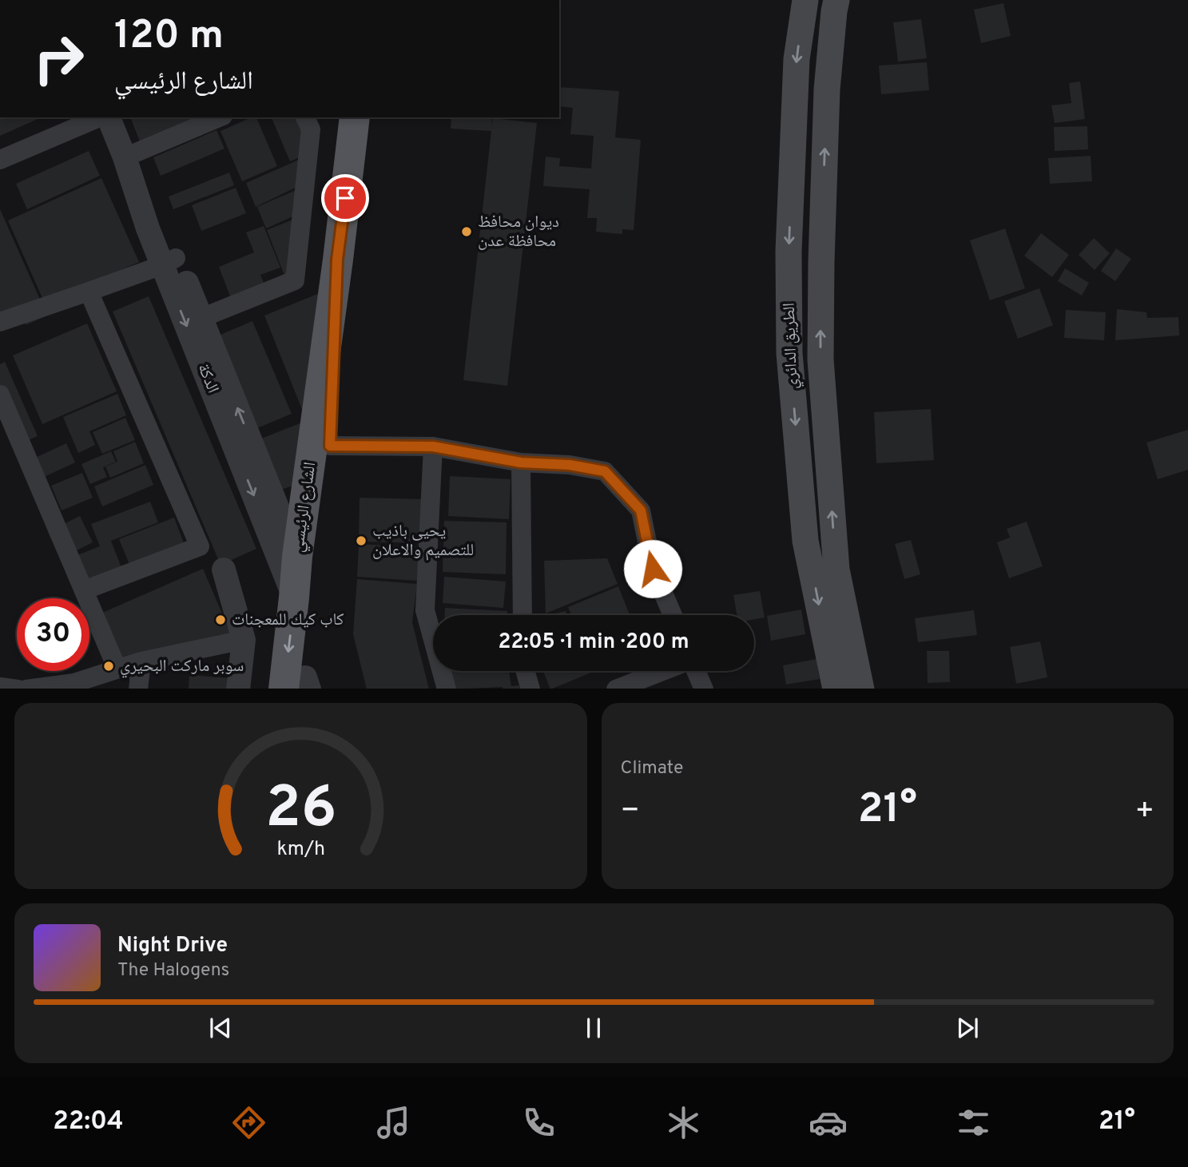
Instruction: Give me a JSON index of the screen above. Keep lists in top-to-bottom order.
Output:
{
  "streets": {
    "main road": ["الطريق الدائري", "الشارع الرئيسي"],
    "street": ["الدكة"]
  },
  "crossings": [
    ["الدكة", "الشارع الرئيسي"]
  ],
  "places": [
    "ديوان محافظ محافظة عدن",
    "يحيى باذيب للتصميم والاعلان",
    "كاب كيك للمعجنات",
    "سوبر ماركت البحيري"
  ],
  "page": {
    "turn": ["120 m", "الشارع الرئيسي"],
    "limit": "30",
    "trip": "22:05 · 1 min · 200 m",
    "tile": "Climate",
    "heat": ["−", "21°", "+"],
    "song": ["Night Drive", "The Halogens"],
    "tabs": ["22:04", "21°"],
    "gauge": ["26", "km/h"]
  }
}
